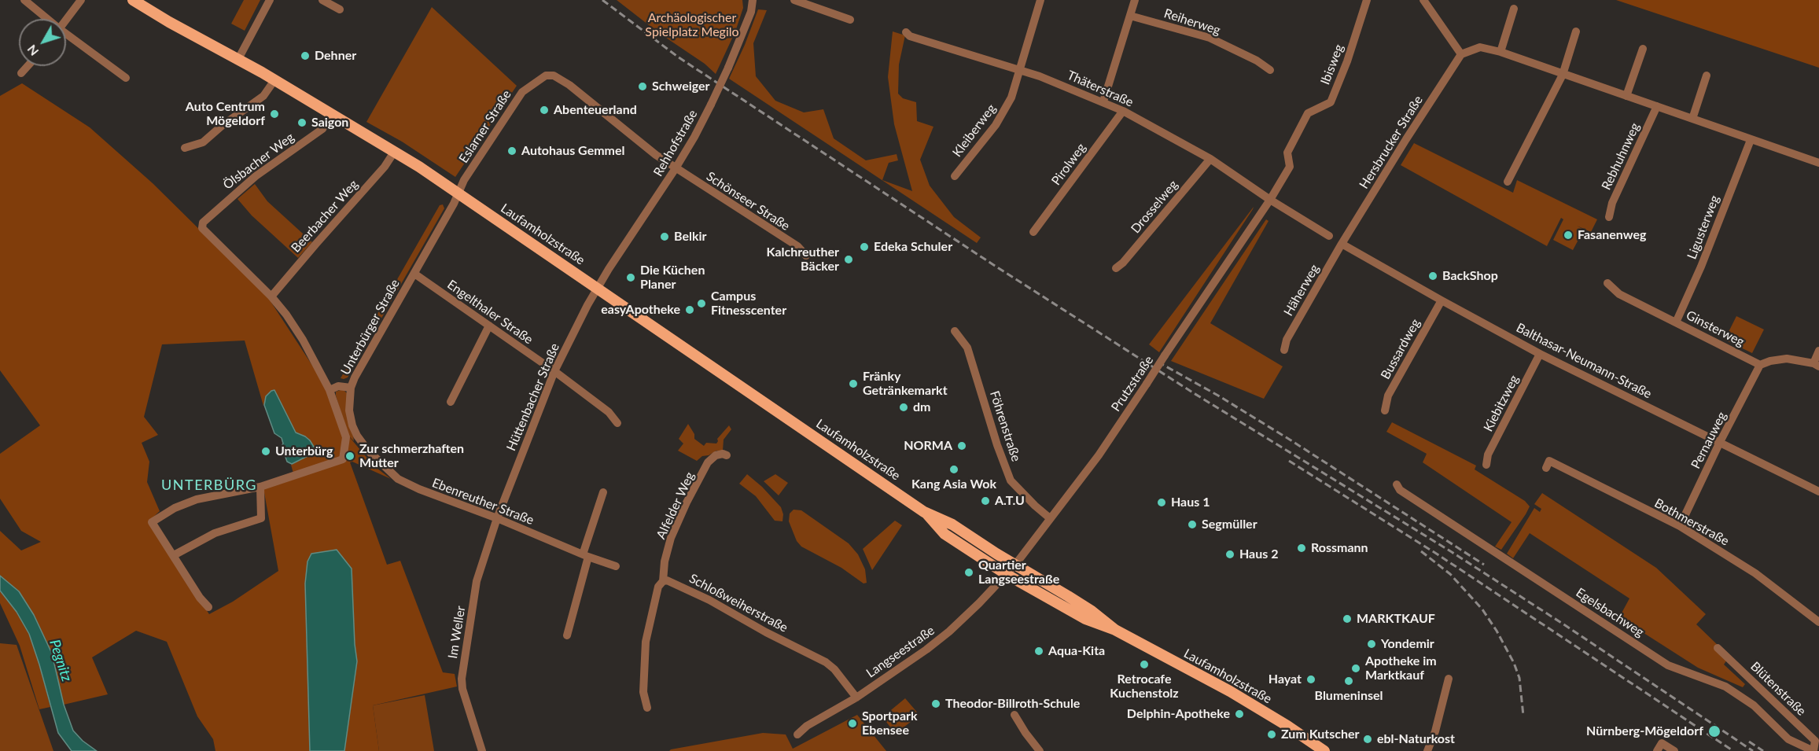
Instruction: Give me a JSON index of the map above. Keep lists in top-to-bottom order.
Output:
{
  "streets": {
    "main road": ["Laufamholzstraße"],
    "street": [
      "Reiherweg",
      "Ibisweg",
      "Thäterstraße",
      "Eslarner Straße",
      "Kleiberweg",
      "Hersbrucker Straße",
      "Rehhofstraße",
      "Rebhuhnweg",
      "Ölsbacher Weg",
      "Pirolweg",
      "Schönseer Straße",
      "Drosselweg",
      "Beerbacher Weg",
      "Ligusterweg",
      "Häherweg",
      "Engelthaler Straße",
      "Unterbürger Straße",
      "Ginsterweg",
      "Bussardweg",
      "Balthasar-Neumann-Straße",
      "Prutzstraße",
      "Hüttenbacher Straße",
      "Kiebitzweg",
      "Föhrenstraße",
      "Pernauweg",
      "Ebenreuther Straße",
      "Alfelder Weg",
      "Bothmerstraße",
      "Schloßweiherstraße",
      "Egelsbachweg",
      "Im Weller",
      "Langseestraße",
      "Blütenstraße"
    ]
  },
  "crossings": [
    ["Ibisweg", "Thäterstraße"],
    ["Ibisweg", "Prutzstraße"],
    ["Thäterstraße", "Kleiberweg"],
    ["Thäterstraße", "Pirolweg"],
    ["Thäterstraße", "Drosselweg"],
    ["Thäterstraße", "Prutzstraße"],
    ["Eslarner Straße", "Rehhofstraße"],
    ["Eslarner Straße", "Schönseer Straße"],
    ["Eslarner Straße", "Laufamholzstraße"],
    ["Eslarner Straße", "Unterbürger Straße"],
    ["Hersbrucker Straße", "Häherweg"],
    ["Hersbrucker Straße", "Balthasar-Neumann-Straße"],
    ["Rehhofstraße", "Schönseer Straße"],
    ["Rehhofstraße", "Laufamholzstraße"],
    ["Rehhofstraße", "Hüttenbacher Straße"],
    ["Ölsbacher Weg", "Beerbacher Weg"],
    ["Ölsbacher Weg", "Laufamholzstraße"],
    ["Beerbacher Weg", "Laufamholzstraße"],
    ["Ligusterweg", "Ginsterweg"],
    ["Laufamholzstraße", "Unterbürger Straße"],
    ["Laufamholzstraße", "Prutzstraße"],
    ["Laufamholzstraße", "Hüttenbacher Straße"],
    ["Laufamholzstraße", "Langseestraße"],
    ["Häherweg", "Balthasar-Neumann-Straße"],
    ["Engelthaler Straße", "Unterbürger Straße"],
    ["Engelthaler Straße", "Hüttenbacher Straße"],
    ["Unterbürger Straße", "Ebenreuther Straße"],
    ["Ginsterweg", "Pernauweg"],
    ["Bussardweg", "Balthasar-Neumann-Straße"],
    ["Balthasar-Neumann-Straße", "Kiebitzweg"],
    ["Balthasar-Neumann-Straße", "Pernauweg"],
    ["Prutzstraße", "Föhrenstraße"],
    ["Prutzstraße", "Langseestraße"],
    ["Hüttenbacher Straße", "Ebenreuther Straße"],
    ["Hüttenbacher Straße", "Im Weller"],
    ["Pernauweg", "Bothmerstraße"],
    ["Ebenreuther Straße", "Im Weller"],
    ["Alfelder Weg", "Schloßweiherstraße"],
    ["Schloßweiherstraße", "Langseestraße"],
    ["Egelsbachweg", "Blütenstraße"]
  ],
  "districts": ["UNTERBÜRG"],
  "water": ["Pegnitz"],
  "parks": ["Archäologischer Spielplatz Megilo"],
  "places": [
    "Dehner",
    "Schweiger",
    "Abenteuerland",
    "Auto Centrum Mögeldorf",
    "Saigon",
    "Autohaus Gemmel",
    "Fasanenweg",
    "Belkir",
    "Edeka Schuler",
    "Kalchreuther Bäcker",
    "BackShop",
    "Die Küchen Planer",
    "Campus Fitnesscenter",
    "easyApotheke",
    "Fränky Getränkemarkt",
    "dm",
    "NORMA",
    "Unterbürg",
    "Zur schmerzhaften Mutter",
    "Kang Asia Wok",
    "A.T.U",
    "Haus 1",
    "Segmüller",
    "Rossmann",
    "Haus 2",
    "Quartier Langseestraße",
    "MARKTKAUF",
    "Yondemir",
    "Aqua-Kita",
    "Retrocafe Kuchenstolz",
    "Apotheke im Marktkauf",
    "Hayat",
    "Blumeninsel",
    "Theodor-Billroth-Schule",
    "Delphin-Apotheke",
    "Sportpark Ebensee",
    "Nürnberg-Mögeldorf",
    "Zum Kutscher",
    "ebl-Naturkost"
  ],
  "north": "bottom left"
}
